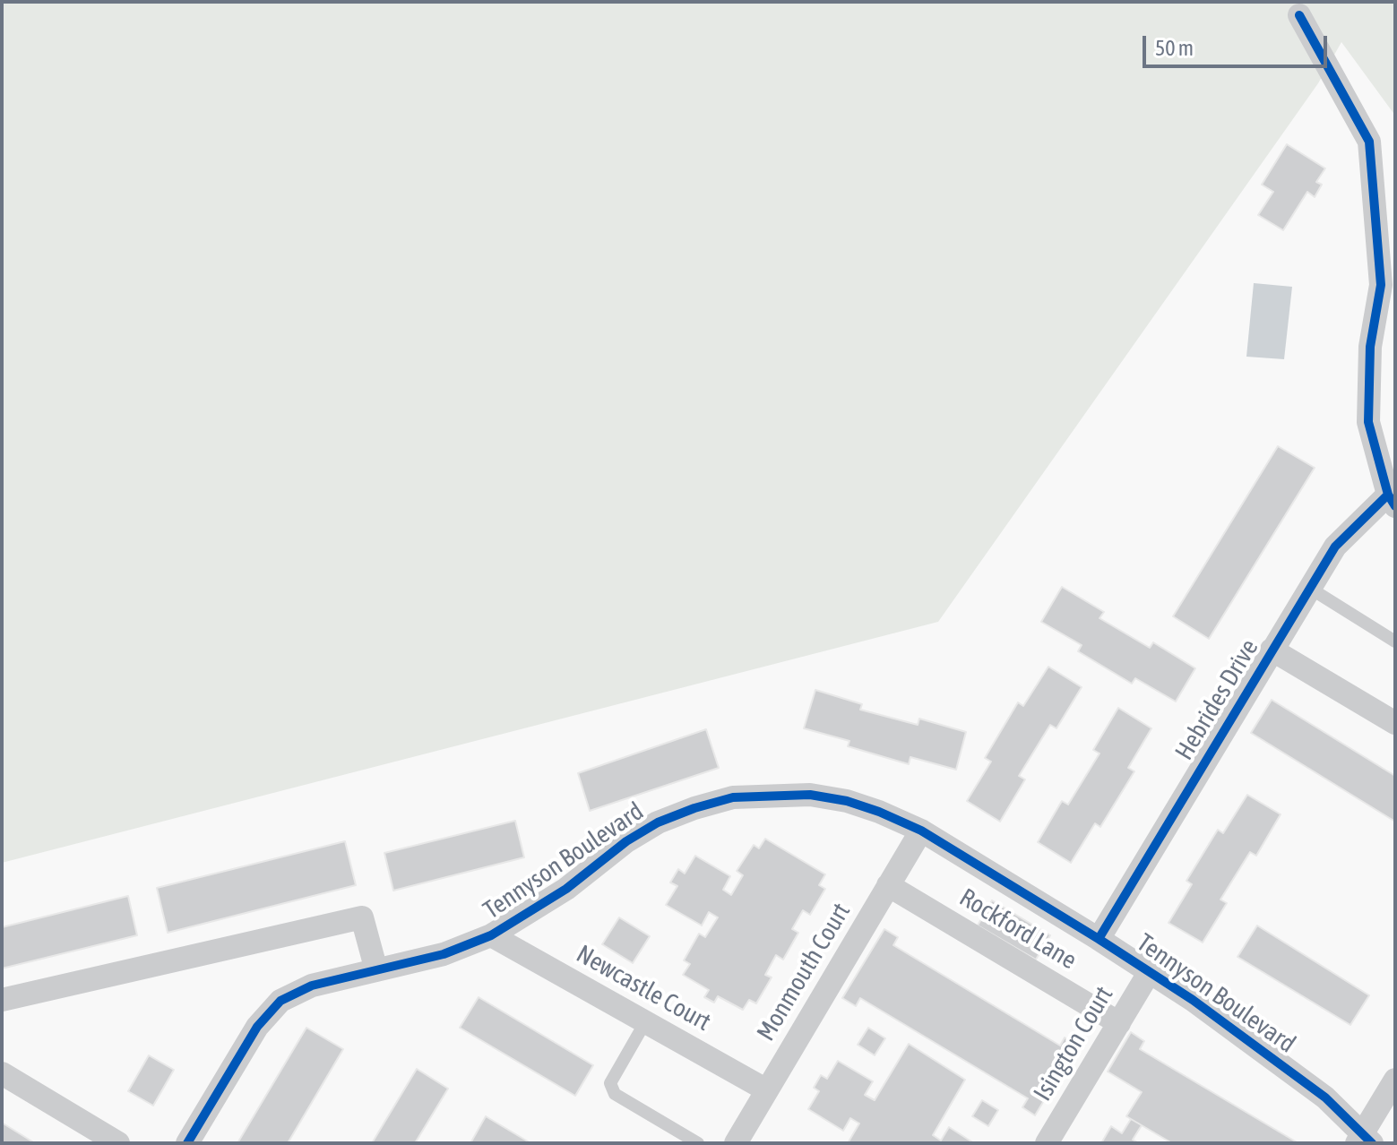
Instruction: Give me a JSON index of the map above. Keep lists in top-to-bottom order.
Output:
{
  "streets": {
    "street": [
      "Hebrides Drive",
      "Tennyson Boulevard",
      "Rockford Lane",
      "Monmouth Court",
      "Newcastle Court",
      "Isington Court"
    ]
  },
  "crossings": [
    ["Hebrides Drive", "Tennyson Boulevard"],
    ["Tennyson Boulevard", "Monmouth Court"],
    ["Tennyson Boulevard", "Newcastle Court"],
    ["Tennyson Boulevard", "Isington Court"],
    ["Rockford Lane", "Monmouth Court"],
    ["Rockford Lane", "Isington Court"],
    ["Monmouth Court", "Newcastle Court"]
  ],
  "scale_bar": "50 m"
}
